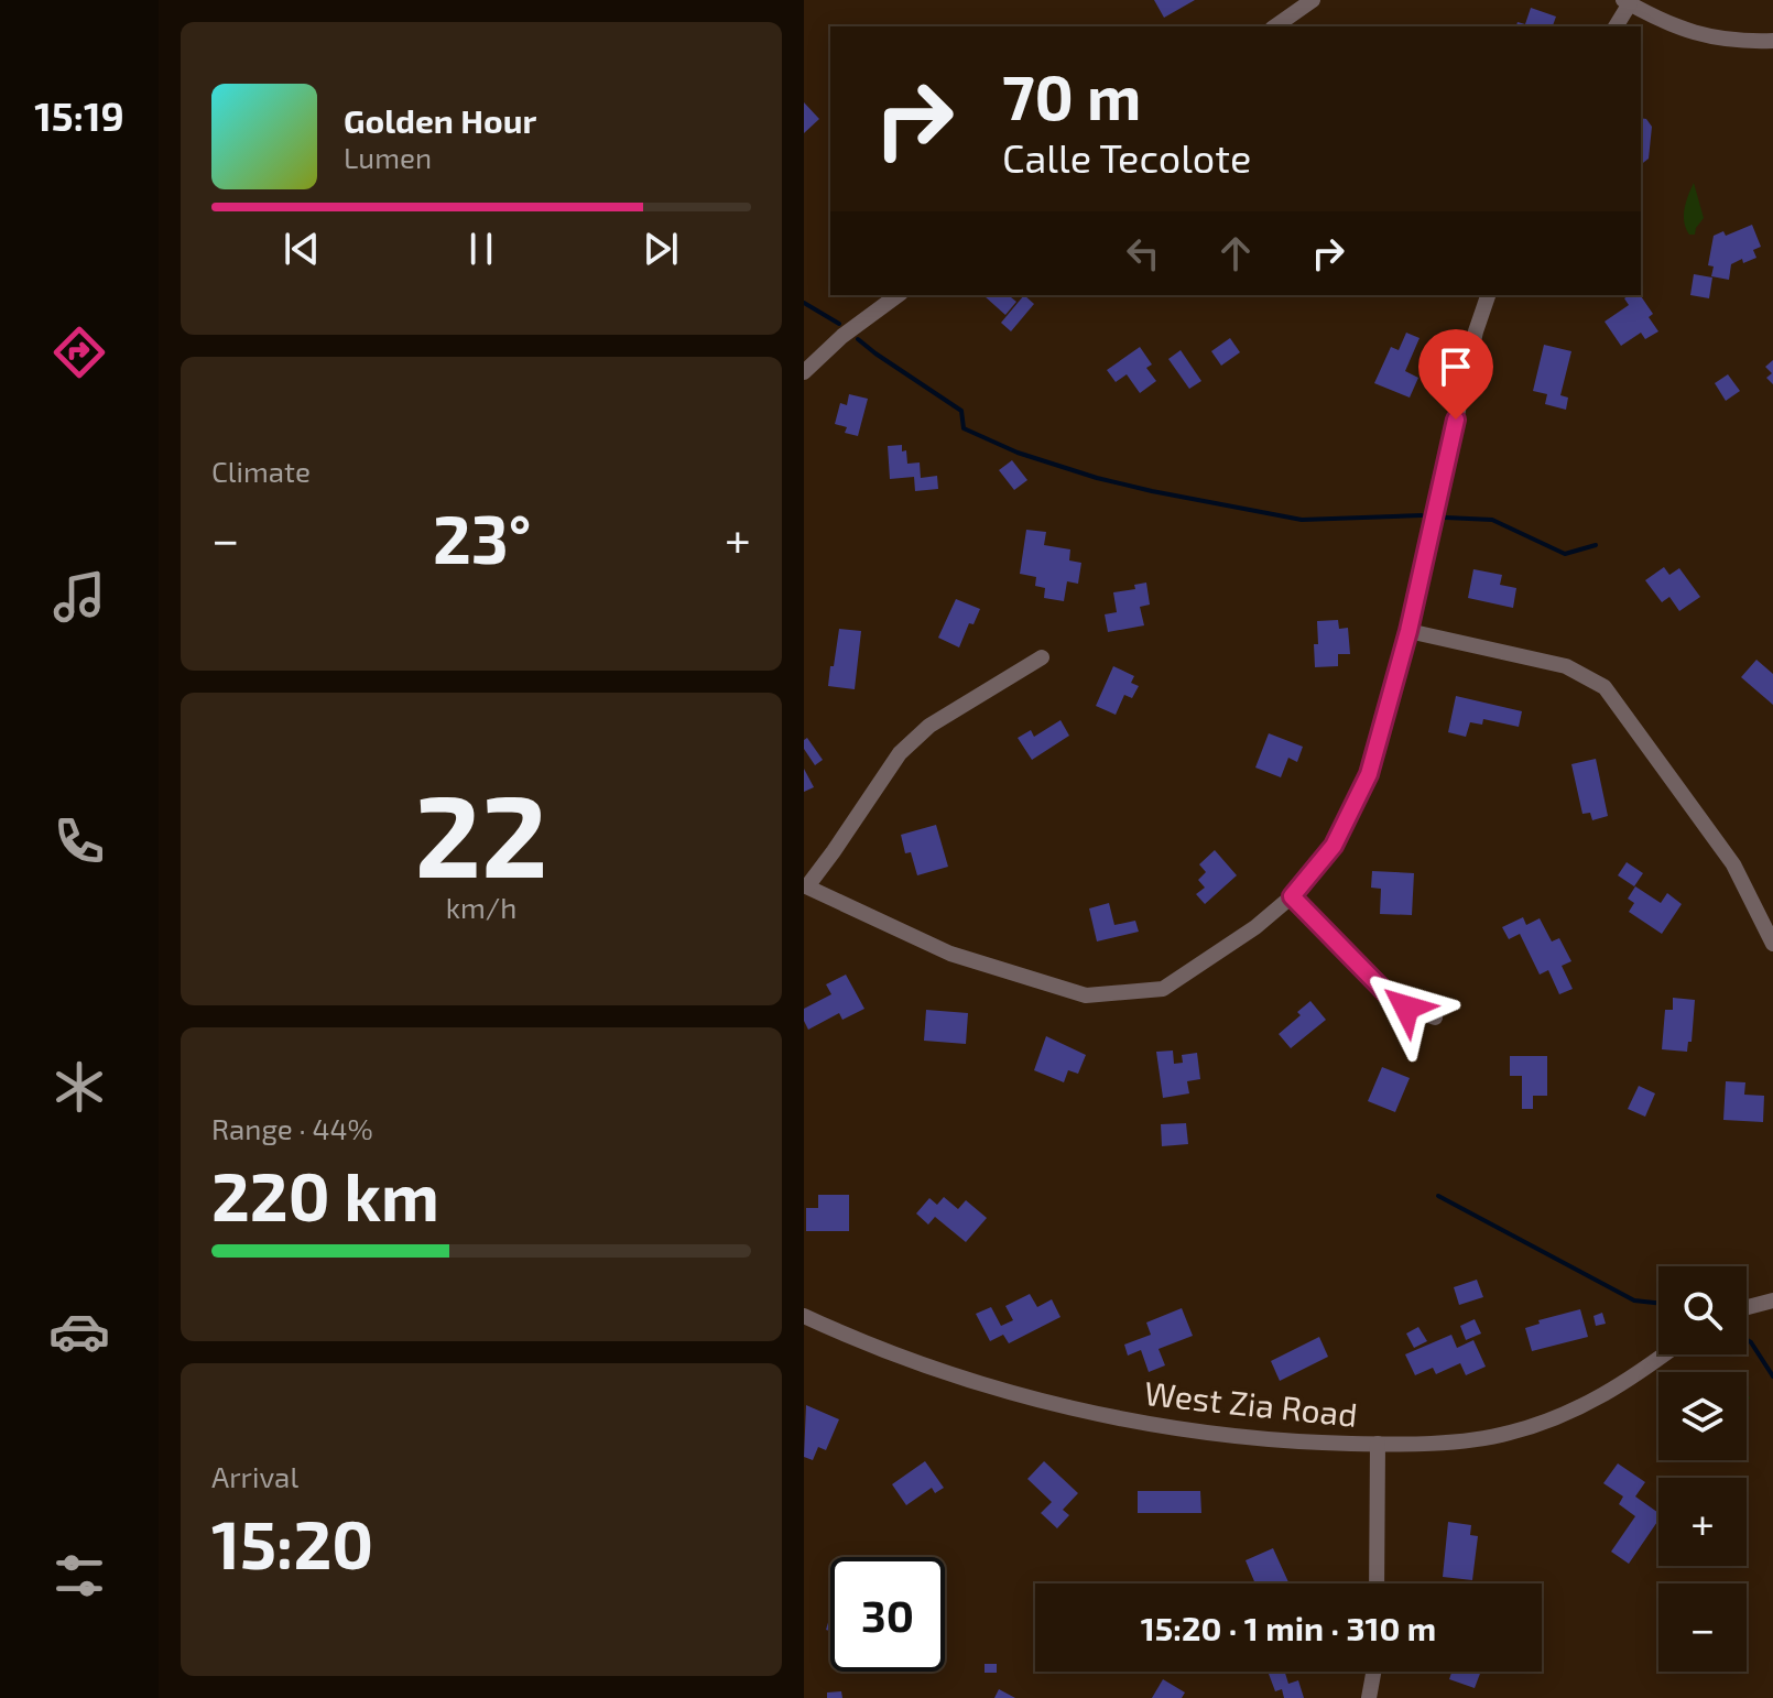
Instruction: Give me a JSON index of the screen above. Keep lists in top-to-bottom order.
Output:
{
  "streets": {
    "street": ["West Zia Road"]
  },
  "page": {
    "tabs": "15:19",
    "turn": ["70 m", "Calle Tecolote"],
    "song": ["Golden Hour", "Lumen"],
    "tile": [
      "Climate",
      ["22", "km/h"],
      ["Range · 44%", "220 km"],
      ["Arrival", "15:20"]
    ],
    "heat": ["−", "23°", "+"],
    "map_buttons": ["+", "−"],
    "limit": "30",
    "trip": "15:20 · 1 min · 310 m"
  }
}
